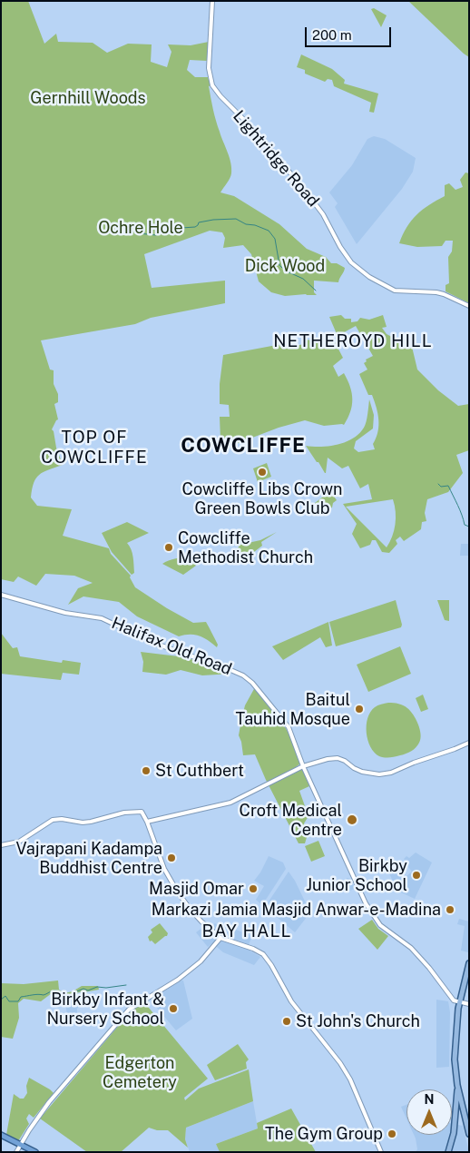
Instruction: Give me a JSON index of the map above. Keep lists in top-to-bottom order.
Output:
{
  "streets": {
    "street": ["Lightridge Road", "Halifax Old Road"]
  },
  "districts": [
    "NETHEROYD HILL",
    "TOP OF COWCLIFFE",
    "COWCLIFFE",
    "BAY HALL"
  ],
  "parks": [
    "Gernhill Woods",
    "Ochre Hole",
    "Dick Wood",
    "Edgerton Cemetery"
  ],
  "places": [
    "Cowcliffe Libs Crown Green Bowls Club",
    "Cowcliffe Methodist Church",
    "Baitul Tauhid Mosque",
    "St Cuthbert",
    "Croft Medical Centre",
    "Vajrapani Kadampa Buddhist Centre",
    "Birkby Junior School",
    "Masjid Omar",
    "Markazi Jamia Masjid Anwar-e-Madina",
    "Birkby Infant & Nursery School",
    "St John's Church",
    "The Gym Group"
  ],
  "scale_bar": "200 m",
  "north": "top"
}
